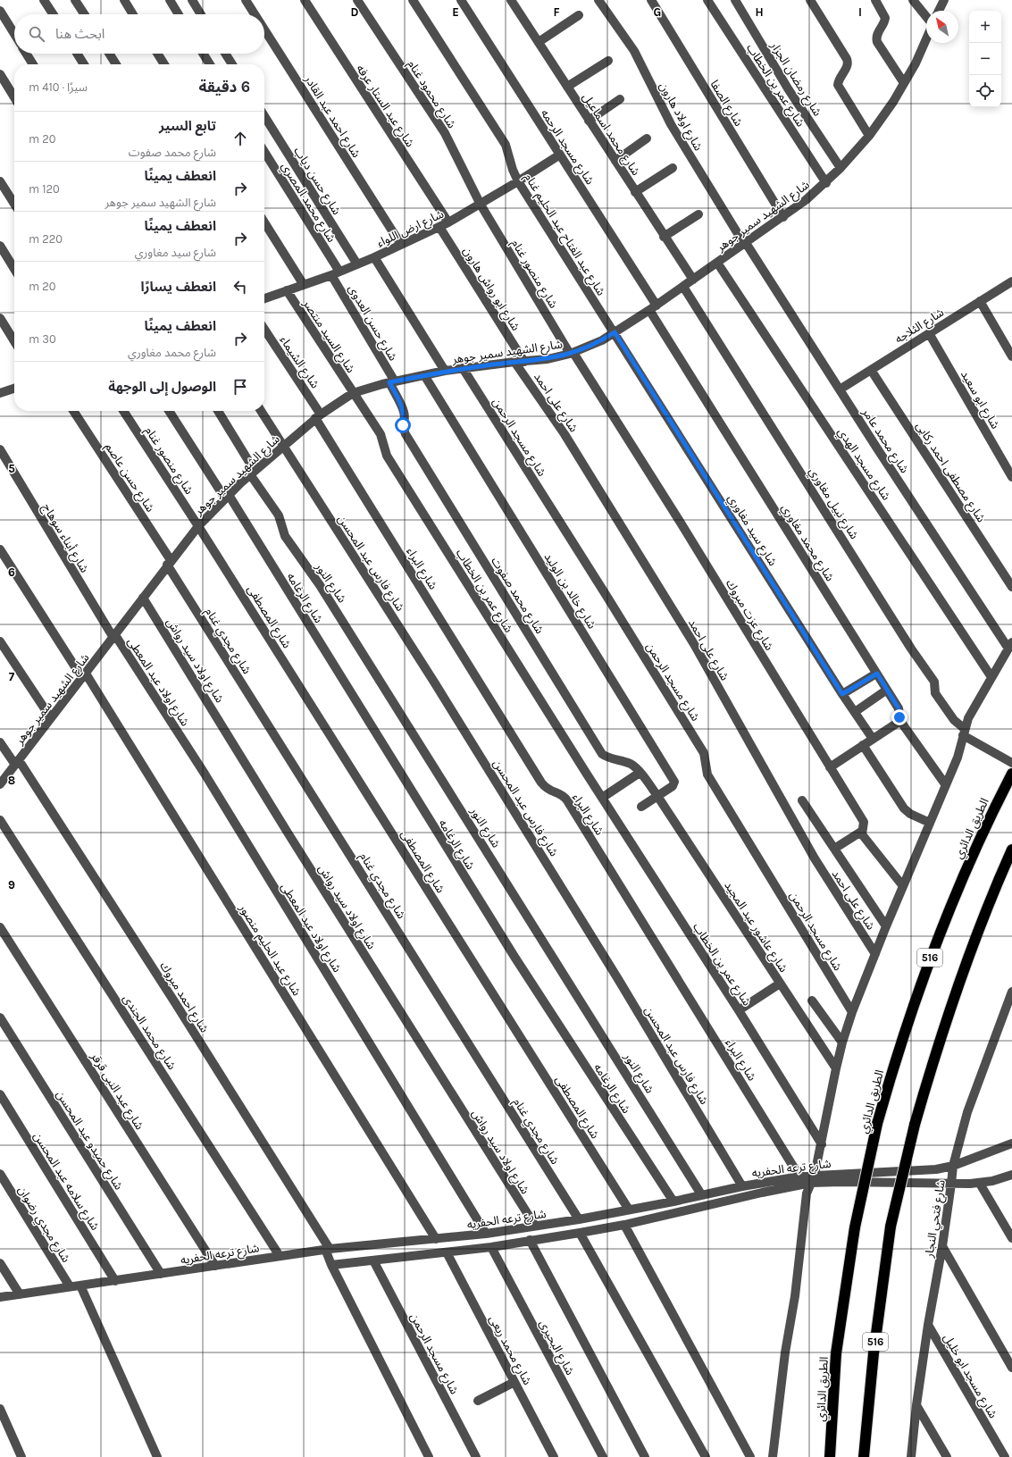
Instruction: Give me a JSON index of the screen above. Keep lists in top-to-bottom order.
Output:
{
  "streets": {
    "highway": ["الطريق الدائري", "516"],
    "street": [
      "شارع رمضان الجزار",
      "شارع عمر بن الخطاب",
      "شارع محمود غنام",
      "شارع الصفا",
      "شارع عبد الستار عرفه",
      "شارع احمد عبد القادر",
      "شارع اولاد هارون",
      "شارع محمد اسماعيل",
      "شارع مسجد الرحمه",
      "شارع حسن دياب",
      "شارع محمد المصري",
      "شارع الشهيد سمير جوهر",
      "شارع ارض اللواء",
      "شارع عبد الفتاح عبد الحليم غنام",
      "شارع منصور غنام",
      "شارع ابو رواش هارون",
      "شارع حسن العدوى",
      "شارع الثلاجه",
      "شارع السيد منتصر",
      "شارع الشيماء",
      "شارع ابو سعيد",
      "شارع على احمد",
      "شارع مسجد الرحمن",
      "شارع محمد عامر",
      "شارع مسجد الهدي",
      "شارع مصطفى احمد ركابى",
      "شارع حسن عاصم",
      "شارع نبيل مغاوري",
      "شارع سيد مغاوري",
      "شارع أبناء سوهاج",
      "شارع محمد مغاوري",
      "شارع فارس عبد المحسن",
      "شارع البراء",
      "شارع النور",
      "شارع خالد بن الوليد",
      "شارع محمد صفوت",
      "شارع الرغامه",
      "شارع عزت مبروك",
      "شارع المصطفى",
      "شارع مجدي غنام",
      "شارع اولاد سيد رواش",
      "شارع اولاد عبد المعطى",
      "شارع عاشور عبد المجيد",
      "شارع عبد الحليم منصور",
      "شارع احمد مبروك",
      "شارع محمد الجندى",
      "شارع عبد النبى قرقر",
      "شارع حميدو عبد المحسن",
      "شارع ترعه الحفريه",
      "شارع سلامه عبد المحسن",
      "شارع فتحي النجار",
      "شارع مجدي رضوان",
      "شارع البحيرى",
      "شارع محمد ريعى",
      "شارع مسجد ابو خليل"
    ]
  },
  "crossings": [
    ["شارع رمضان الجزار", "شارع الشهيد سمير جوهر"],
    ["شارع عمر بن الخطاب", "شارع الشهيد سمير جوهر"],
    ["شارع عمر بن الخطاب", "شارع السيد منتصر"],
    ["شارع محمود غنام", "شارع ارض اللواء"],
    ["شارع محمود غنام", "شارع منصور غنام"],
    ["شارع الصفا", "شارع الشهيد سمير جوهر"],
    ["شارع عبد الستار عرفه", "شارع ارض اللواء"],
    ["شارع احمد عبد القادر", "شارع ارض اللواء"],
    ["شارع اولاد هارون", "شارع الشهيد سمير جوهر"],
    ["شارع اولاد هارون", "شارع محمد عامر"],
    ["شارع محمد اسماعيل", "شارع الشهيد سمير جوهر"],
    ["شارع مسجد الرحمه", "شارع الشهيد سمير جوهر"],
    ["شارع مسجد الرحمه", "شارع ارض اللواء"],
    ["شارع مسجد الرحمه", "شارع محمد مغاوري"],
    ["شارع حسن دياب", "شارع ارض اللواء"],
    ["شارع محمد المصري", "شارع ارض اللواء"],
    ["شارع محمد المصري", "شارع حسن العدوى"],
    ["شارع الشهيد سمير جوهر", "شارع عبد الفتاح عبد الحليم غنام"],
    ["شارع الشهيد سمير جوهر", "شارع منصور غنام"],
    ["شارع الشهيد سمير جوهر", "شارع ابو رواش هارون"],
    ["شارع الشهيد سمير جوهر", "شارع حسن العدوى"],
    ["شارع الشهيد سمير جوهر", "شارع السيد منتصر"],
    ["شارع الشهيد سمير جوهر", "شارع الشيماء"],
    ["شارع الشهيد سمير جوهر", "شارع على احمد"],
    ["شارع الشهيد سمير جوهر", "شارع مسجد الرحمن"],
    ["شارع الشهيد سمير جوهر", "شارع محمد عامر"],
    ["شارع الشهيد سمير جوهر", "شارع مسجد الهدي"],
    ["شارع الشهيد سمير جوهر", "شارع حسن عاصم"],
    ["شارع الشهيد سمير جوهر", "شارع نبيل مغاوري"],
    ["شارع الشهيد سمير جوهر", "شارع سيد مغاوري"],
    ["شارع الشهيد سمير جوهر", "شارع أبناء سوهاج"],
    ["شارع الشهيد سمير جوهر", "شارع محمد مغاوري"],
    ["شارع الشهيد سمير جوهر", "شارع فارس عبد المحسن"],
    ["شارع الشهيد سمير جوهر", "شارع البراء"],
    ["شارع الشهيد سمير جوهر", "شارع النور"],
    ["شارع الشهيد سمير جوهر", "شارع خالد بن الوليد"],
    ["شارع الشهيد سمير جوهر", "شارع محمد صفوت"],
    ["شارع الشهيد سمير جوهر", "شارع الرغامه"],
    ["شارع الشهيد سمير جوهر", "شارع عزت مبروك"],
    ["شارع الشهيد سمير جوهر", "شارع المصطفى"],
    ["شارع الشهيد سمير جوهر", "شارع مجدي غنام"],
    ["شارع الشهيد سمير جوهر", "شارع اولاد سيد رواش"],
    ["شارع الشهيد سمير جوهر", "شارع اولاد عبد المعطى"],
    ["شارع الشهيد سمير جوهر", "شارع عبد الحليم منصور"],
    ["شارع الشهيد سمير جوهر", "شارع احمد مبروك"],
    ["شارع ارض اللواء", "شارع عبد الفتاح عبد الحليم غنام"],
    ["شارع ارض اللواء", "شارع منصور غنام"],
    ["شارع ارض اللواء", "شارع ابو رواش هارون"],
    ["شارع ارض اللواء", "شارع حسن العدوى"],
    ["شارع ارض اللواء", "شارع السيد منتصر"],
    ["شارع عبد الفتاح عبد الحليم غنام", "شارع سيد مغاوري"],
    ["شارع منصور غنام", "شارع عزت مبروك"],
    ["شارع منصور غنام", "شارع المصطفى"],
    ["شارع حسن العدوى", "شارع محمد صفوت"],
    ["شارع الثلاجه", "شارع ابو سعيد"],
    ["شارع الثلاجه", "شارع محمد عامر"],
    ["شارع الثلاجه", "شارع مصطفى احمد ركابى"],
    ["شارع الشيماء", "شارع البراء"],
    ["شارع مسجد الرحمن", "شارع ترعه الحفريه"],
    ["شارع حسن عاصم", "شارع مجدي غنام"],
    ["شارع أبناء سوهاج", "شارع اولاد عبد المعطى"],
    ["شارع فارس عبد المحسن", "شارع ترعه الحفريه"],
    ["شارع البراء", "شارع ترعه الحفريه"],
    ["شارع النور", "شارع ترعه الحفريه"],
    ["شارع خالد بن الوليد", "شارع محمد صفوت"],
    ["شارع خالد بن الوليد", "شارع عاشور عبد المجيد"],
    ["شارع محمد صفوت", "شارع عاشور عبد المجيد"],
    ["شارع الرغامه", "شارع ترعه الحفريه"],
    ["شارع المصطفى", "شارع ترعه الحفريه"],
    ["شارع مجدي غنام", "شارع ترعه الحفريه"],
    ["شارع اولاد سيد رواش", "شارع ترعه الحفريه"],
    ["شارع اولاد عبد المعطى", "شارع ترعه الحفريه"],
    ["شارع عبد الحليم منصور", "شارع ترعه الحفريه"],
    ["شارع احمد مبروك", "شارع ترعه الحفريه"],
    ["شارع محمد الجندى", "شارع ترعه الحفريه"],
    ["شارع عبد النبى قرقر", "شارع ترعه الحفريه"],
    ["شارع حميدو عبد المحسن", "شارع ترعه الحفريه"],
    ["شارع ترعه الحفريه", "شارع سلامه عبد المحسن"],
    ["شارع ترعه الحفريه", "شارع فتحي النجار"],
    ["شارع ترعه الحفريه", "شارع مجدي رضوان"],
    ["شارع ترعه الحفريه", "شارع البحيرى"],
    ["شارع ترعه الحفريه", "شارع محمد ريعى"],
    ["شارع فتحي النجار", "شارع مسجد ابو خليل"]
  ],
  "north": "top left",
  "page": {
    "map_buttons": ["+", "−"],
    "search": "ابحث هنا",
    "heading": ["6 دقيقة", "سيرًا · 410 m"],
    "list": [
      ["تابع السير", "شارع محمد صفوت", "20 m"],
      ["انعطف يمينًا", "شارع الشهيد سمير جوهر", "120 m"],
      ["انعطف يمينًا", "شارع سيد مغاوري", "220 m"],
      ["انعطف يسارًا", "20 m"],
      ["انعطف يمينًا", "شارع محمد مغاوري", "30 m"],
      "الوصول إلى الوجهة"
    ]
  },
  "grid": {
    "columns": [
      "D",
      "E",
      "F",
      "G",
      "H",
      "I"
    ],
    "rows": [
      "5",
      "6",
      "7",
      "8",
      "9"
    ]
  }
}
